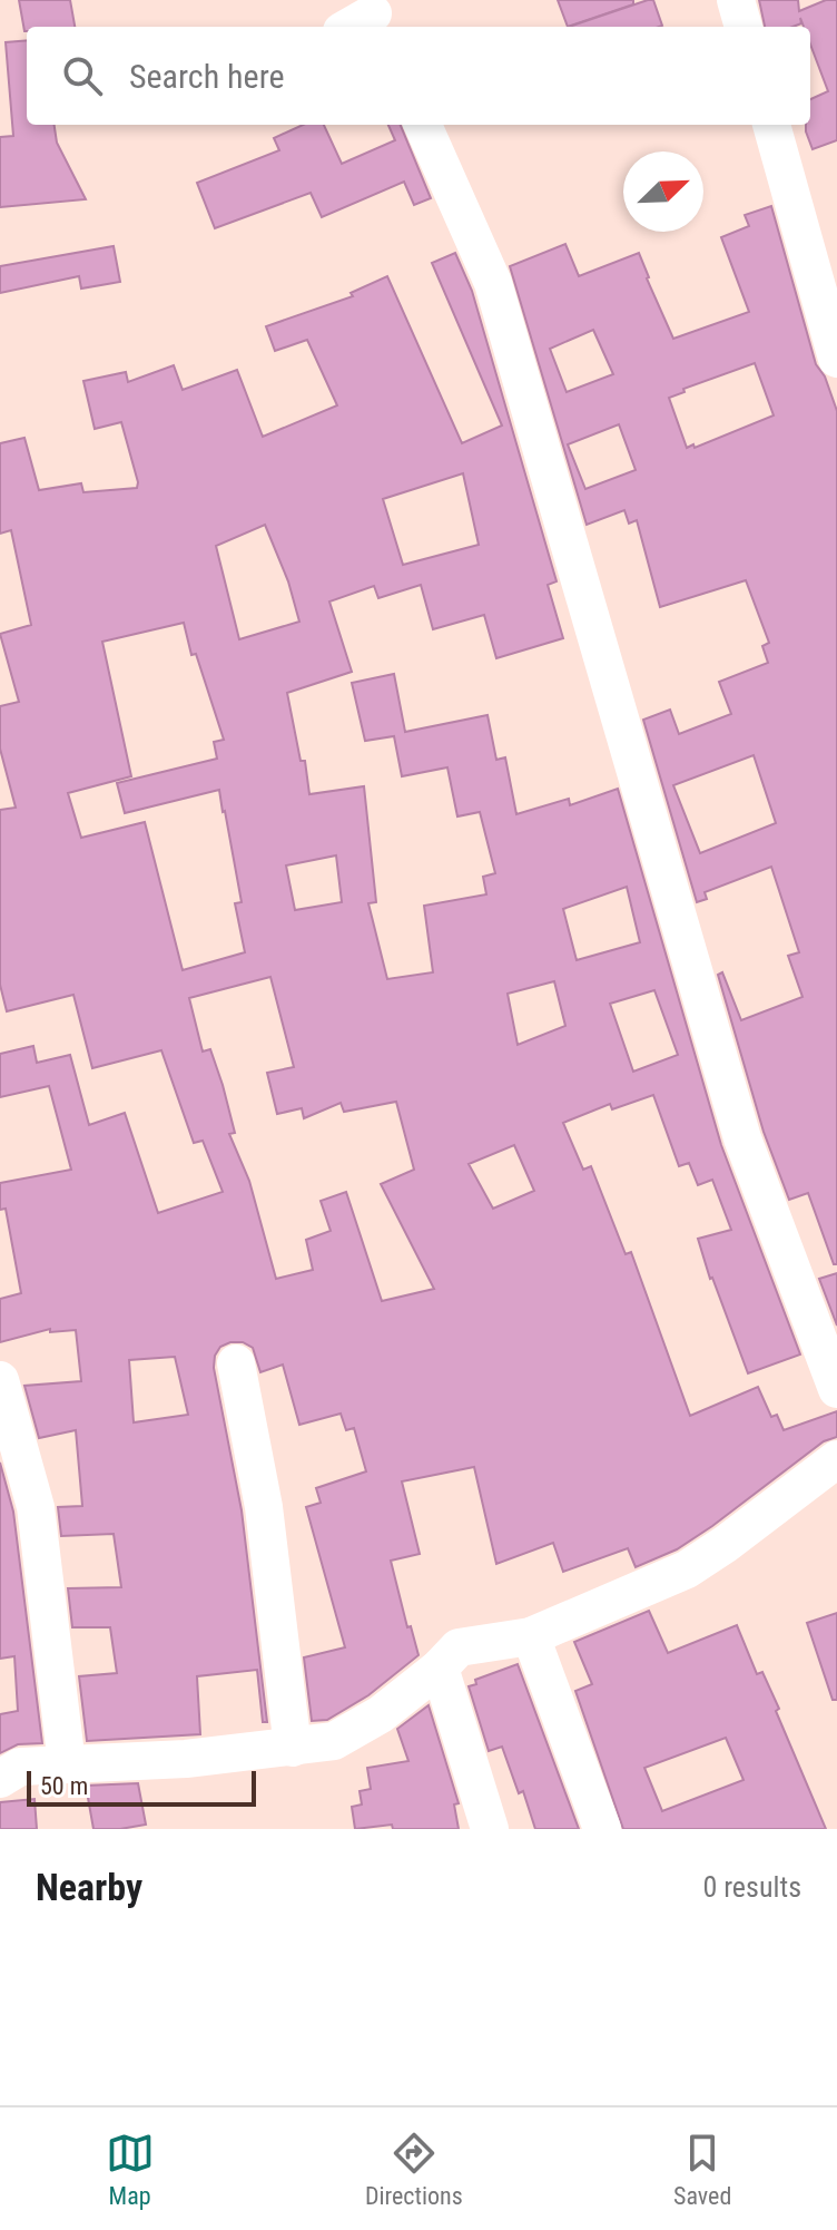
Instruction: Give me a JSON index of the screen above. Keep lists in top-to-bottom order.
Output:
{
  "scale_bar": "50 m",
  "north": "top right",
  "page": {
    "search": "Search here",
    "scale": "50 m",
    "heading": ["Nearby", "0 results"],
    "nav": ["Map", "Directions", "Saved"]
  }
}
